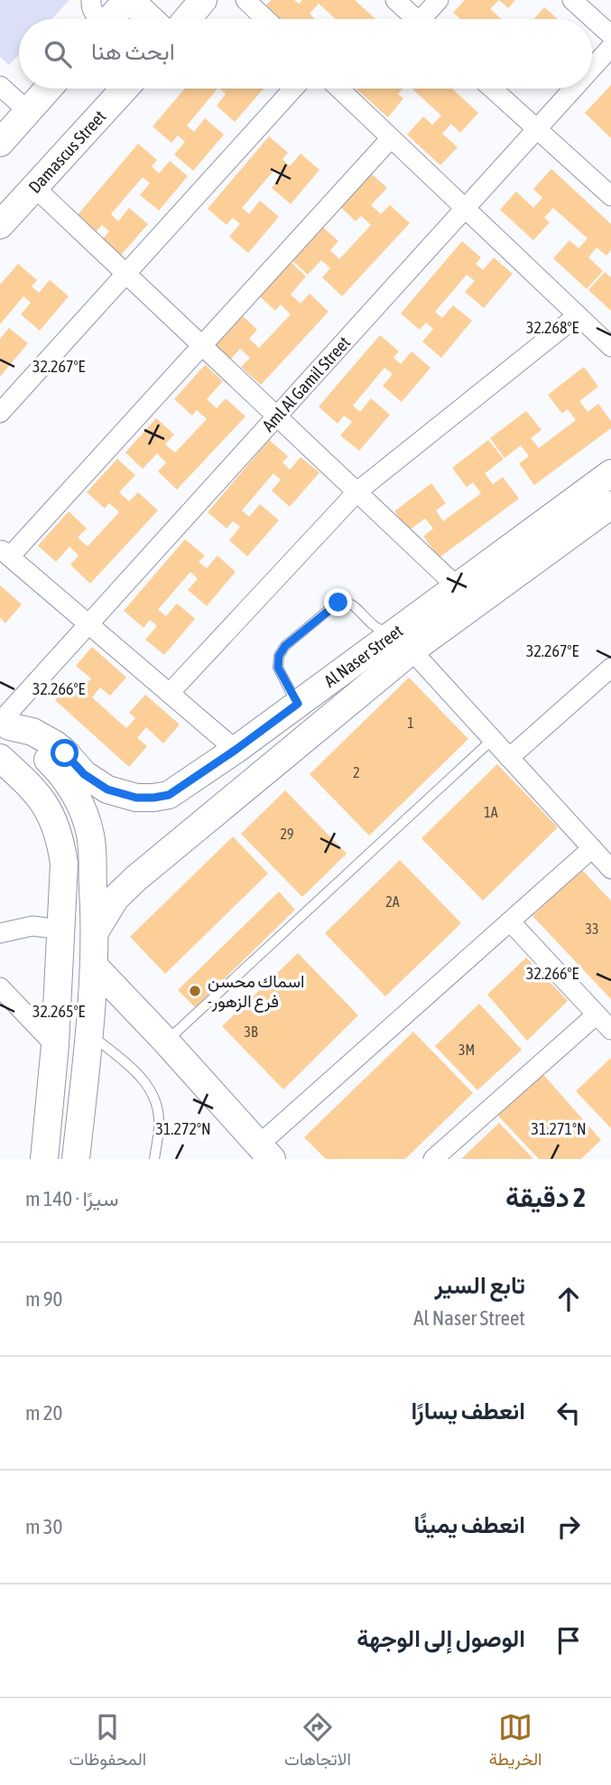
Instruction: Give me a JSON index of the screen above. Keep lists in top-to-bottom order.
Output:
{
  "streets": {
    "street": ["Damascus Street", "Aml Al Gamil Street", "Al Naser Street"]
  },
  "crossings": [
    ["Aml Al Gamil Street", "Al Naser Street"]
  ],
  "places": ["اسماك محسن -فرع الزهور"],
  "house_numbers": [
    "1",
    "2",
    "1A",
    "29",
    "2A",
    "33",
    "3B",
    "3M"
  ],
  "page": {
    "search": "ابحث هنا",
    "heading": ["2 دقيقة", "سيرًا · 140 m"],
    "list": [
      ["تابع السير", "Al Naser Street", "90 m"],
      ["انعطف يسارًا", "20 m"],
      ["انعطف يمينًا", "30 m"],
      "الوصول إلى الوجهة"
    ],
    "nav": ["الخريطة", "الاتجاهات", "المحفوظات"]
  },
  "coordinates": [
    "32.268°E",
    "32.267°E",
    "32.266°E",
    "32.265°E",
    "31.272°N",
    "31.271°N"
  ]
}
